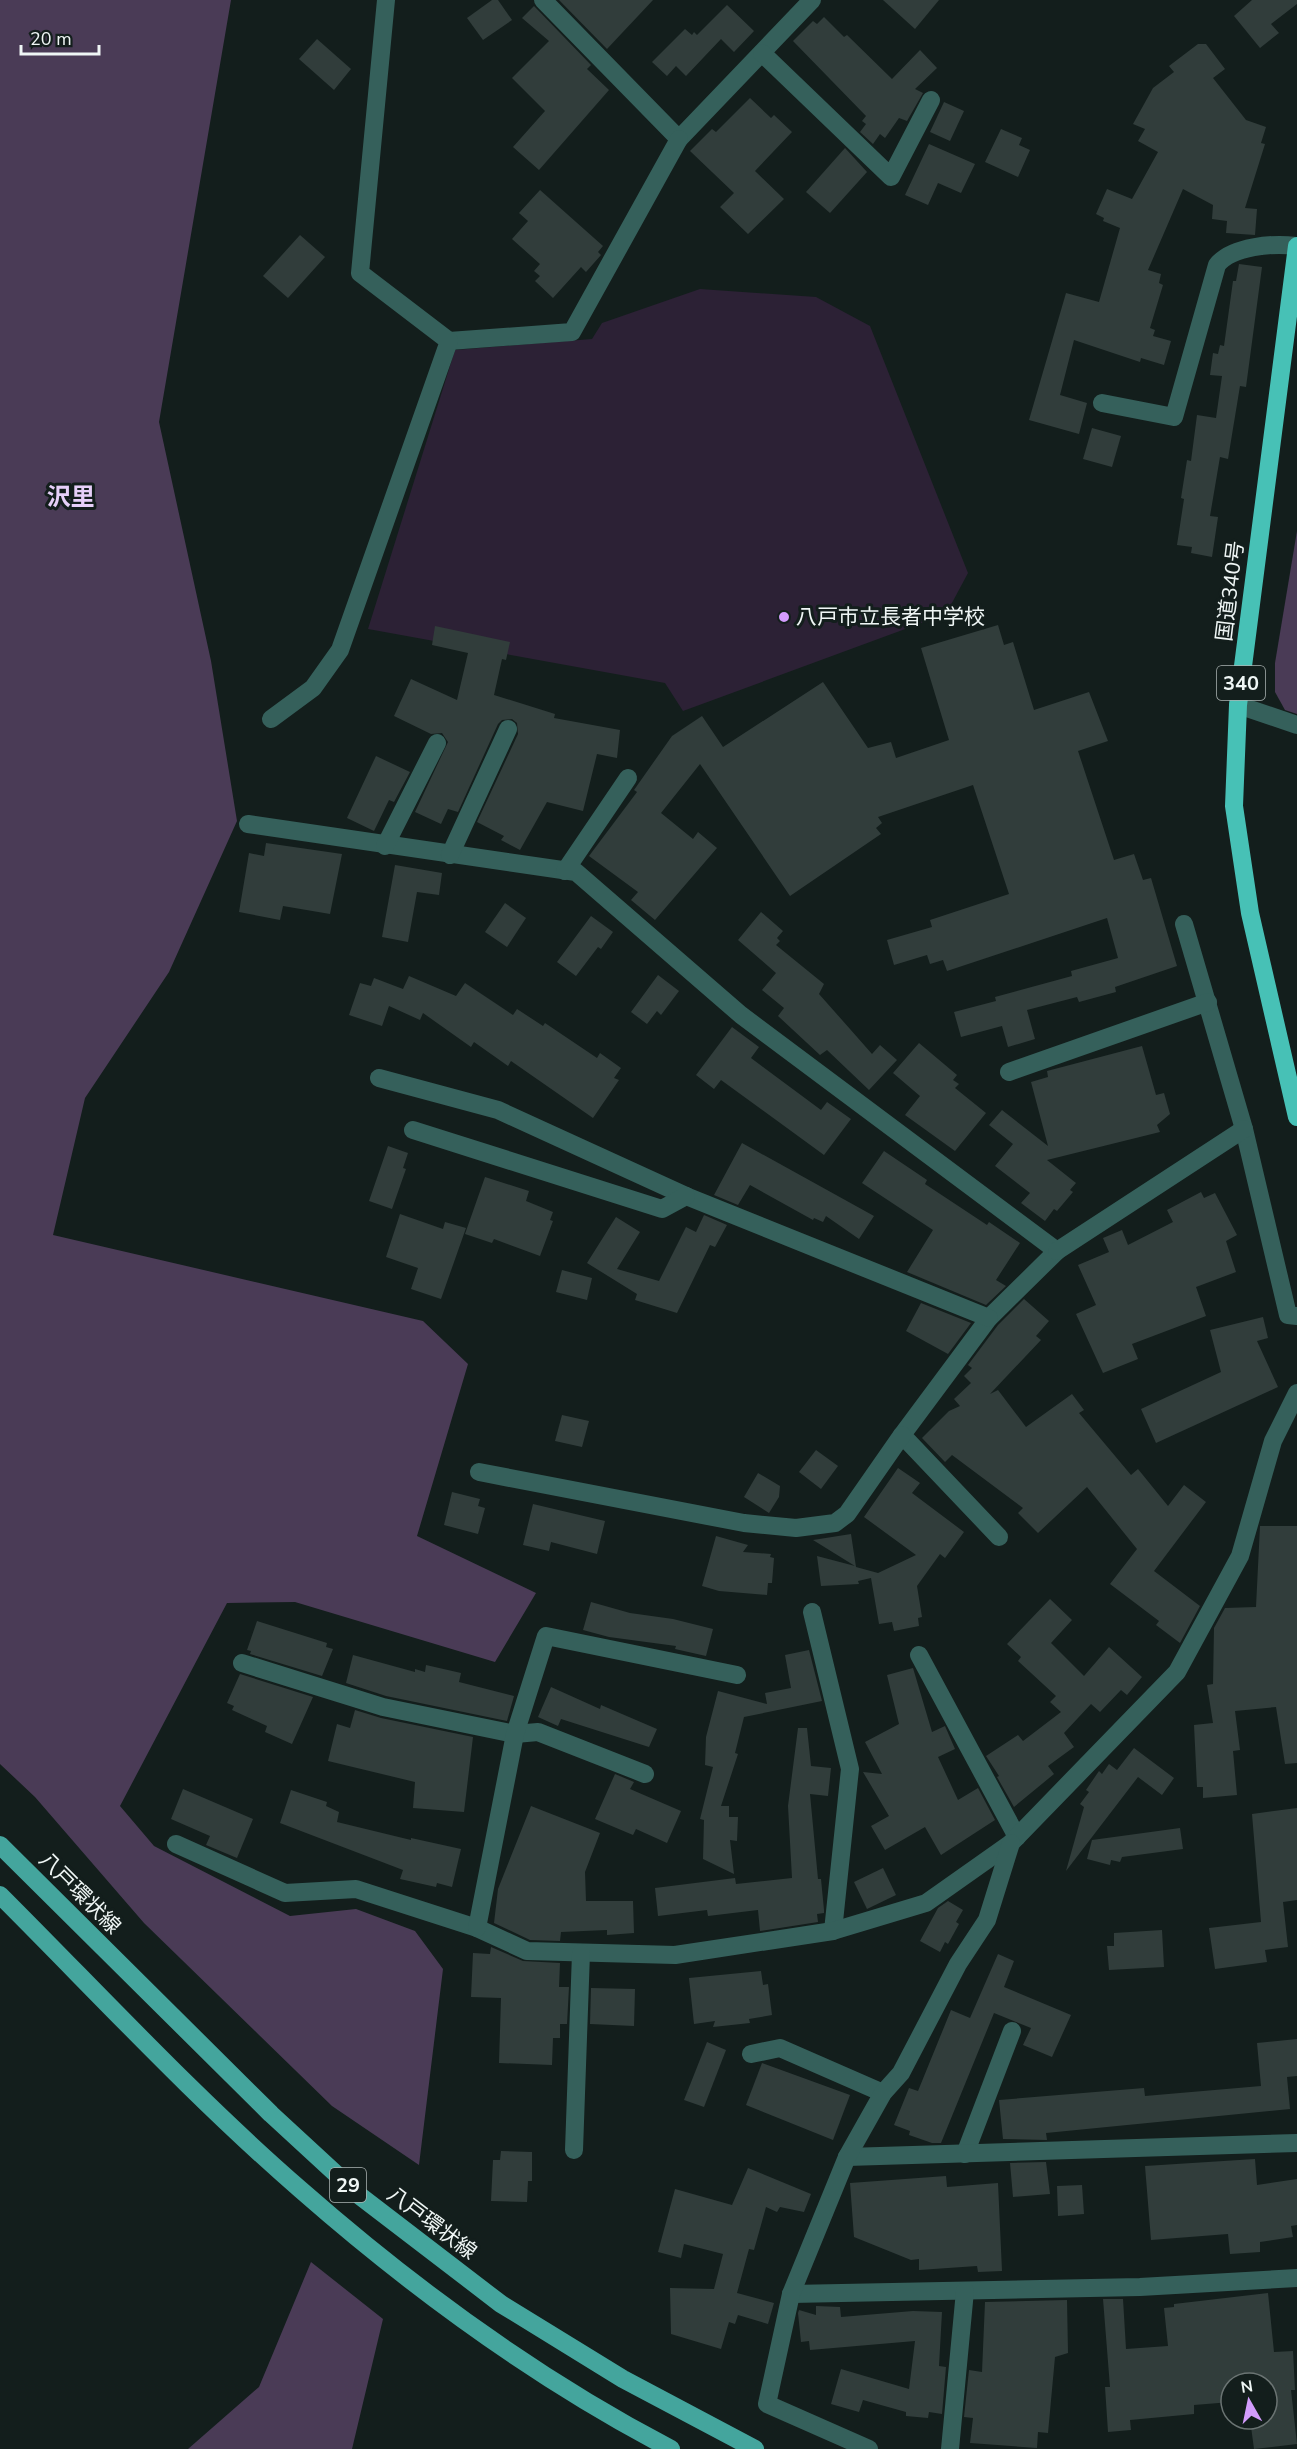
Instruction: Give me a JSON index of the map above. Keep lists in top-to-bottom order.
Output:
{
  "streets": {
    "highway": ["国道340号", "340"],
    "main road": ["八戸環状線", "29"]
  },
  "districts": ["沢里"],
  "places": ["八戸市立長者中学校"],
  "scale_bar": "20 m",
  "north": "top"
}
